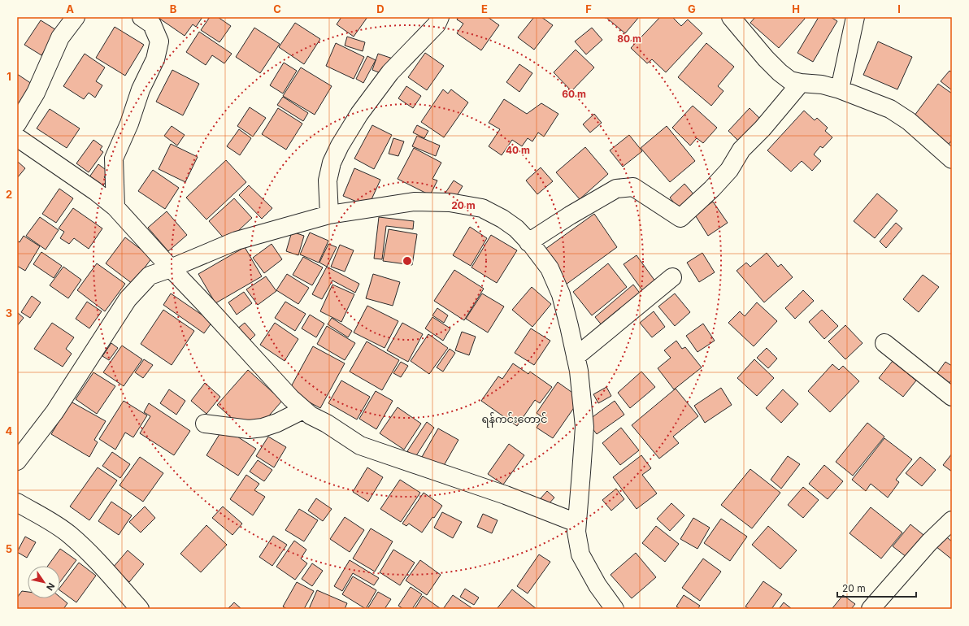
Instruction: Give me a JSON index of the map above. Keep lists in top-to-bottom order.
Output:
{
  "districts": ["ရန်ကင်းတောင်"],
  "scale_bar": "20 m",
  "north": "bottom right",
  "grid": {
    "columns": [
      "A",
      "B",
      "C",
      "D",
      "E",
      "F",
      "G",
      "H",
      "I"
    ],
    "rows": [
      "1",
      "2",
      "3",
      "4",
      "5"
    ]
  },
  "rings": [
    "80 m",
    "60 m",
    "40 m",
    "20 m"
  ]
}
